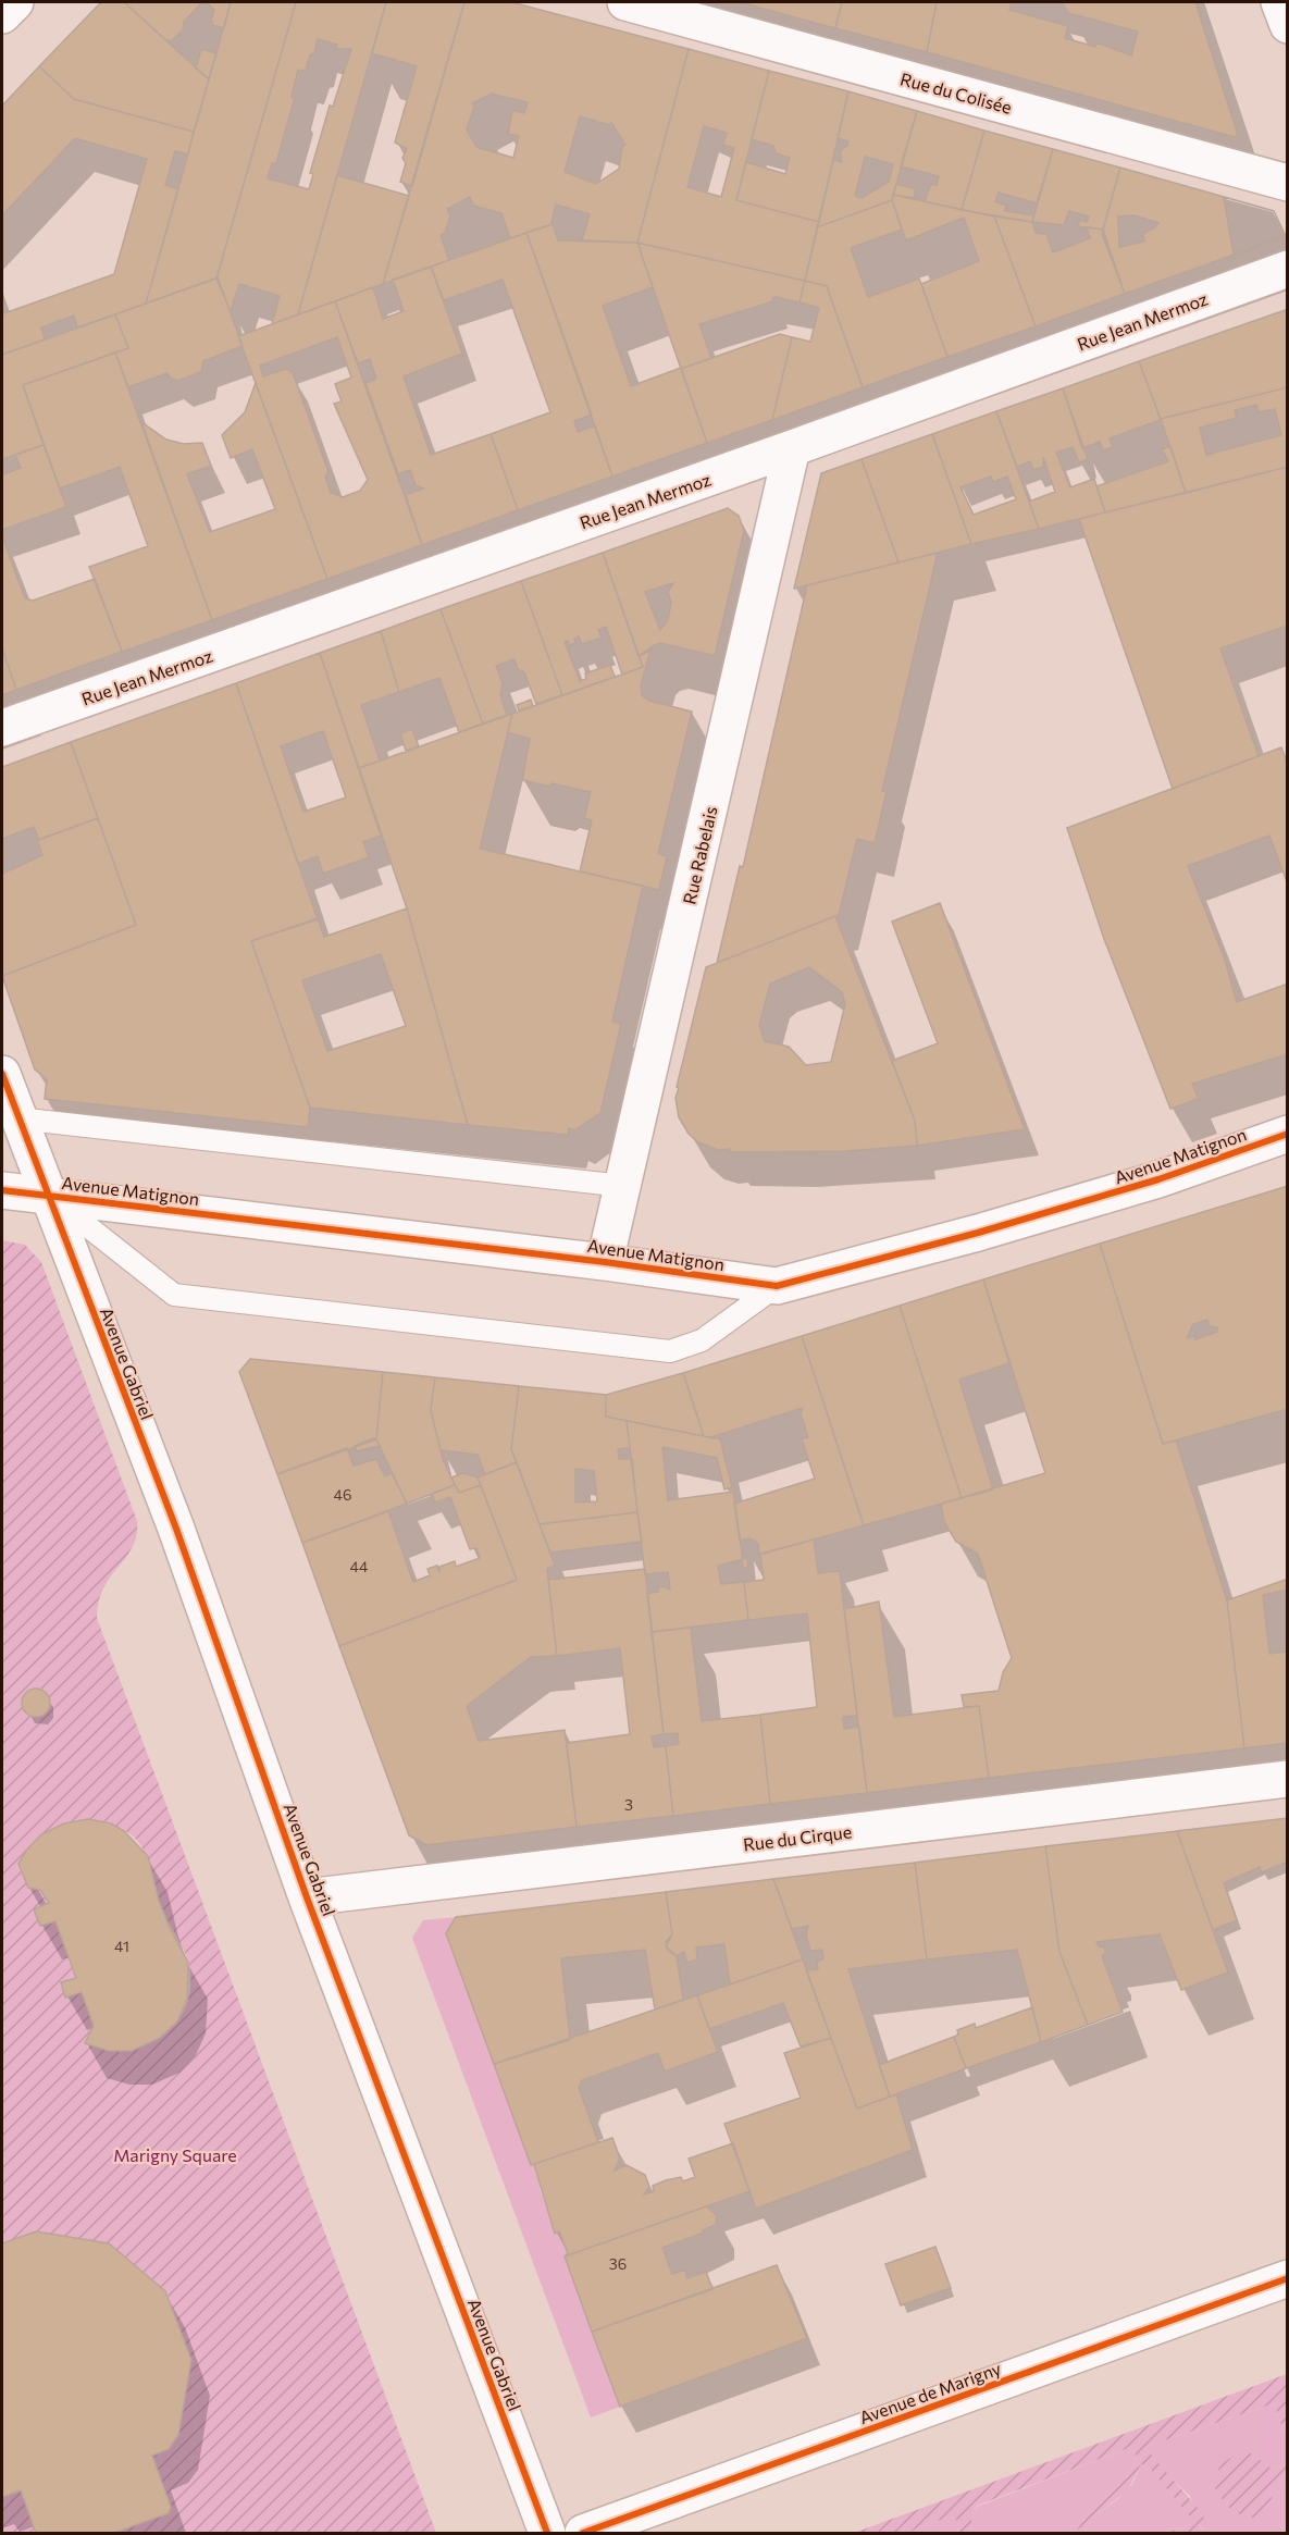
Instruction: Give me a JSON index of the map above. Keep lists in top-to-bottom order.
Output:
{
  "streets": {
    "street": [
      "Rue du Colisée",
      "Rue Jean Mermoz",
      "Rue Rabelais",
      "Avenue Matignon",
      "Avenue Gabriel",
      "Rue du Cirque",
      "Avenue de Marigny"
    ]
  },
  "crossings": [
    ["Rue Jean Mermoz", "Rue Rabelais"],
    ["Rue Rabelais", "Avenue Matignon"],
    ["Avenue Matignon", "Avenue Gabriel"],
    ["Avenue Gabriel", "Rue du Cirque"]
  ],
  "parks": ["Marigny Square"],
  "house_numbers": [
    "46",
    "44",
    "3",
    "41",
    "36"
  ]
}
